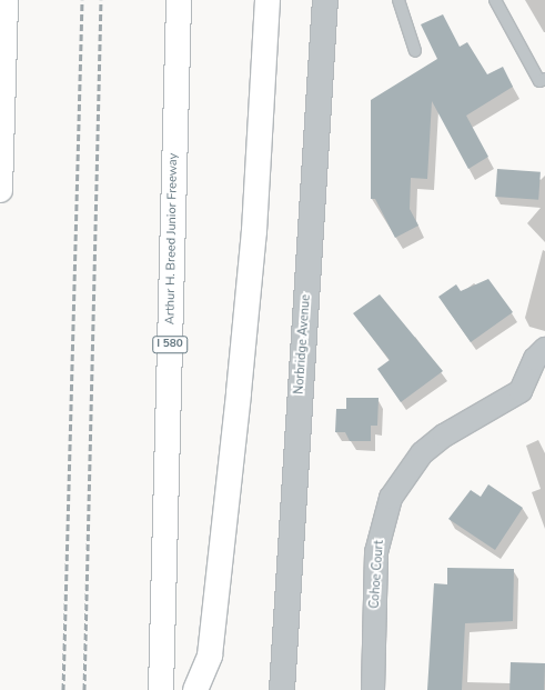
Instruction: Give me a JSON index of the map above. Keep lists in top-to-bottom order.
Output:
{
  "streets": {
    "highway": ["Arthur H. Breed Junior Freeway", "I 580"],
    "street": ["Norbridge Avenue", "Cohoe Court"]
  }
}
